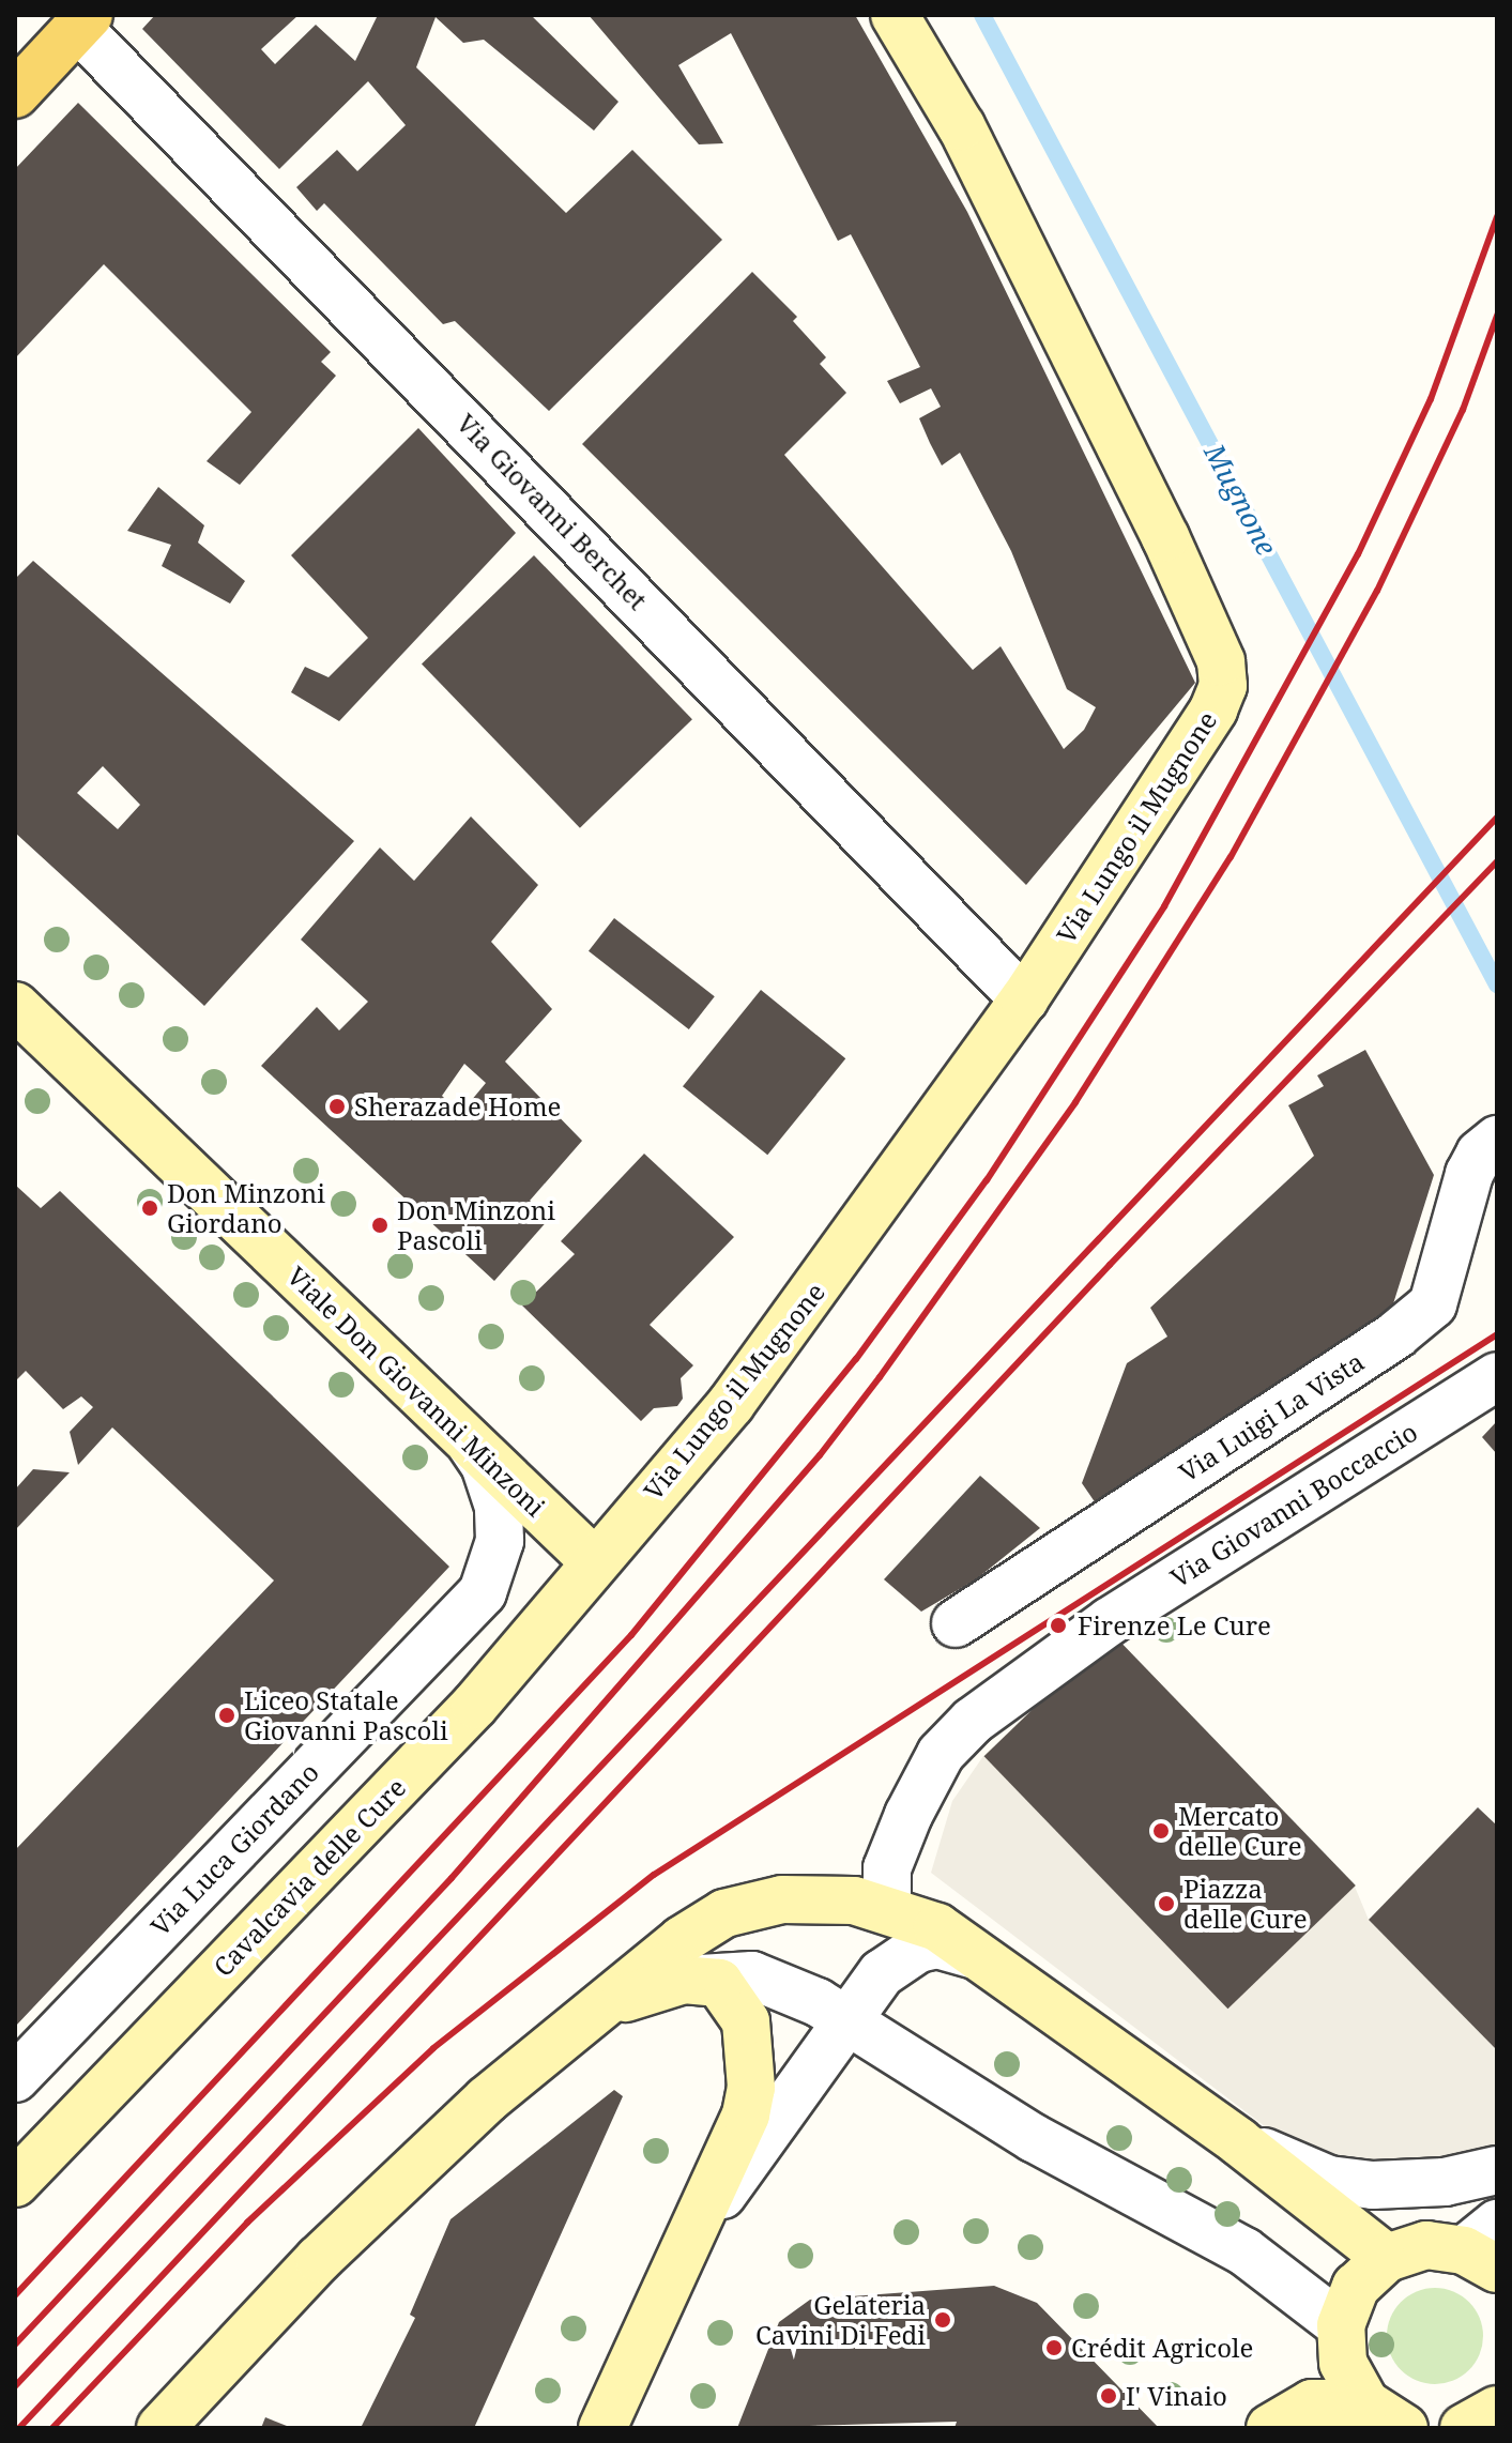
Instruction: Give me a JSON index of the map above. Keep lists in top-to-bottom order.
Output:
{
  "streets": {
    "main road": ["Via Lungo il Mugnone", "Viale Don Giovanni Minzoni", "Cavalcavia delle Cure"],
    "street": [
      "Via Giovanni Berchet",
      "Via Luigi La Vista",
      "Via Giovanni Boccaccio",
      "Via Luca Giordano"
    ]
  },
  "crossings": [
    ["Via Giovanni Berchet", "Via Lungo il Mugnone"],
    ["Via Lungo il Mugnone", "Viale Don Giovanni Minzoni"],
    ["Via Lungo il Mugnone", "Cavalcavia delle Cure"],
    ["Viale Don Giovanni Minzoni", "Via Luca Giordano"],
    ["Viale Don Giovanni Minzoni", "Cavalcavia delle Cure"]
  ],
  "water": ["Mugnone"],
  "places": [
    "Sherazade Home",
    "Don Minzoni Giordano",
    "Don Minzoni Pascoli",
    "Firenze Le Cure",
    "Liceo Statale Giovanni Pascoli",
    "Mercato delle Cure",
    "Piazza delle Cure",
    "Gelateria Cavini Di Fedi",
    "Crédit Agricole",
    "I' Vinaio"
  ]
}
